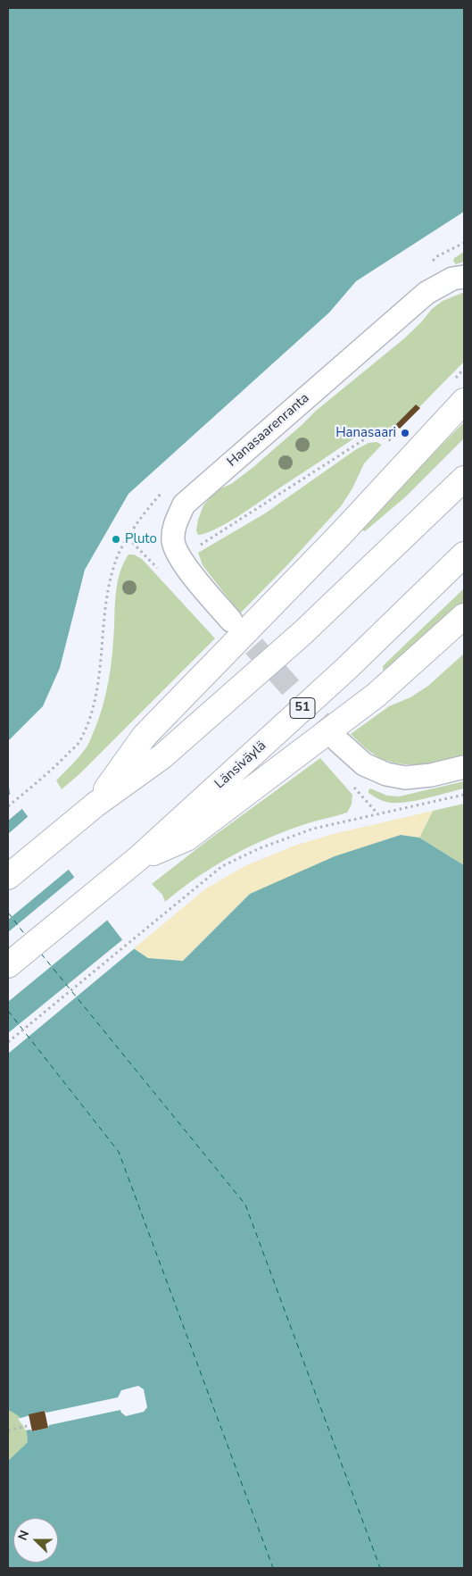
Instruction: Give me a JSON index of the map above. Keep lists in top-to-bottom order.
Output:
{
  "streets": {
    "highway": ["51", "Länsiväylä"],
    "street": ["Hanasaarenranta"]
  },
  "places": ["Hanasaari", "Pluto"],
  "north": "left"
}
